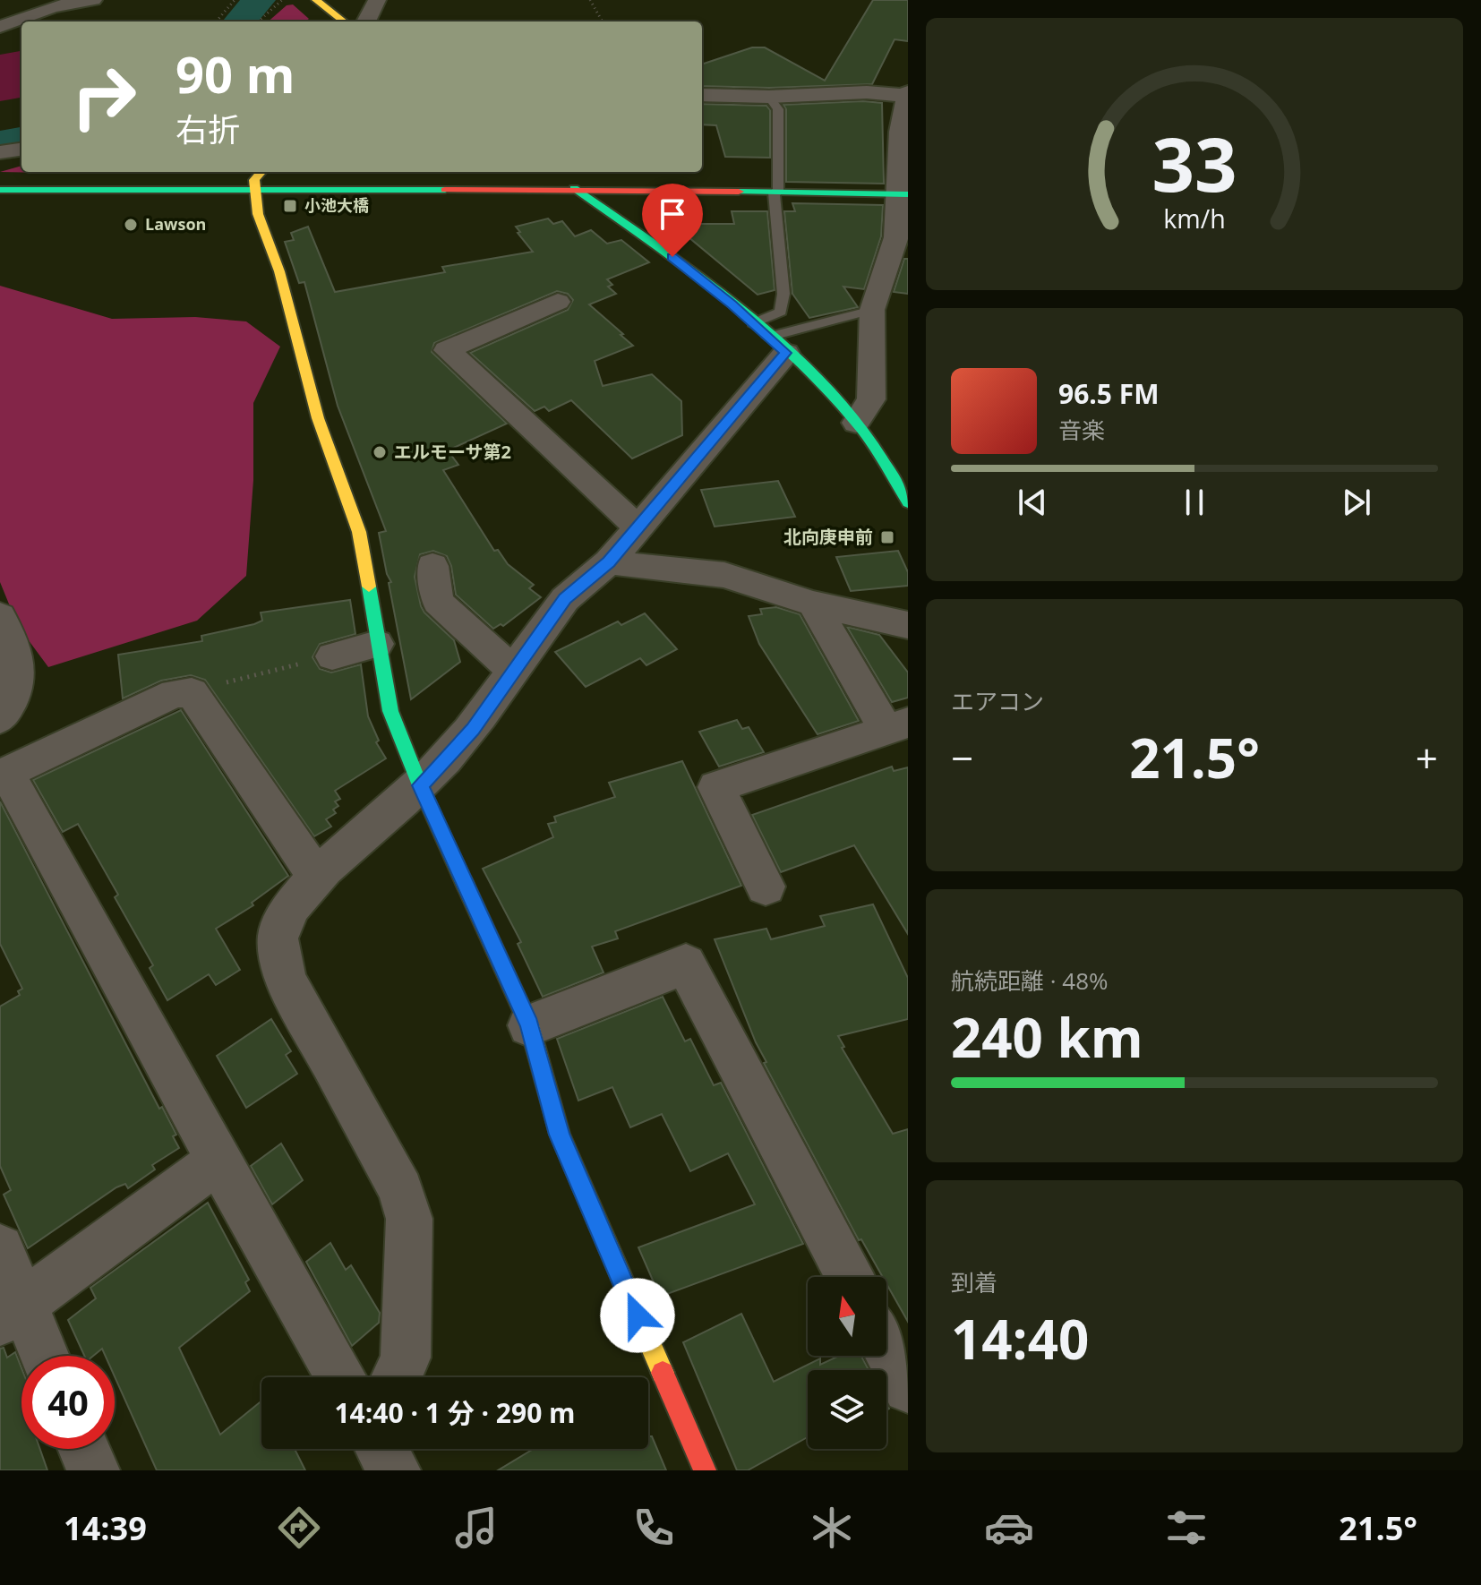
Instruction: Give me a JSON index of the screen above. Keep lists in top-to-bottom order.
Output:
{
  "places": {
    "transit": ["小池大橋", "北向庚申前"],
    "other": ["Lawson", "エルモーサ第2"]
  },
  "north": "top",
  "page": {
    "turn": ["90 m", "右折"],
    "song": ["96.5 FM", "音楽"],
    "tile": [
      "エアコン",
      ["航続距離 · 48%", "240 km"],
      ["到着", "14:40"]
    ],
    "heat": ["−", "21.5°", "+"],
    "limit": "40",
    "trip": "14:40 · 1 分 · 290 m",
    "tabs": ["14:39", "21.5°"],
    "gauge": ["33", "km/h"]
  }
}
